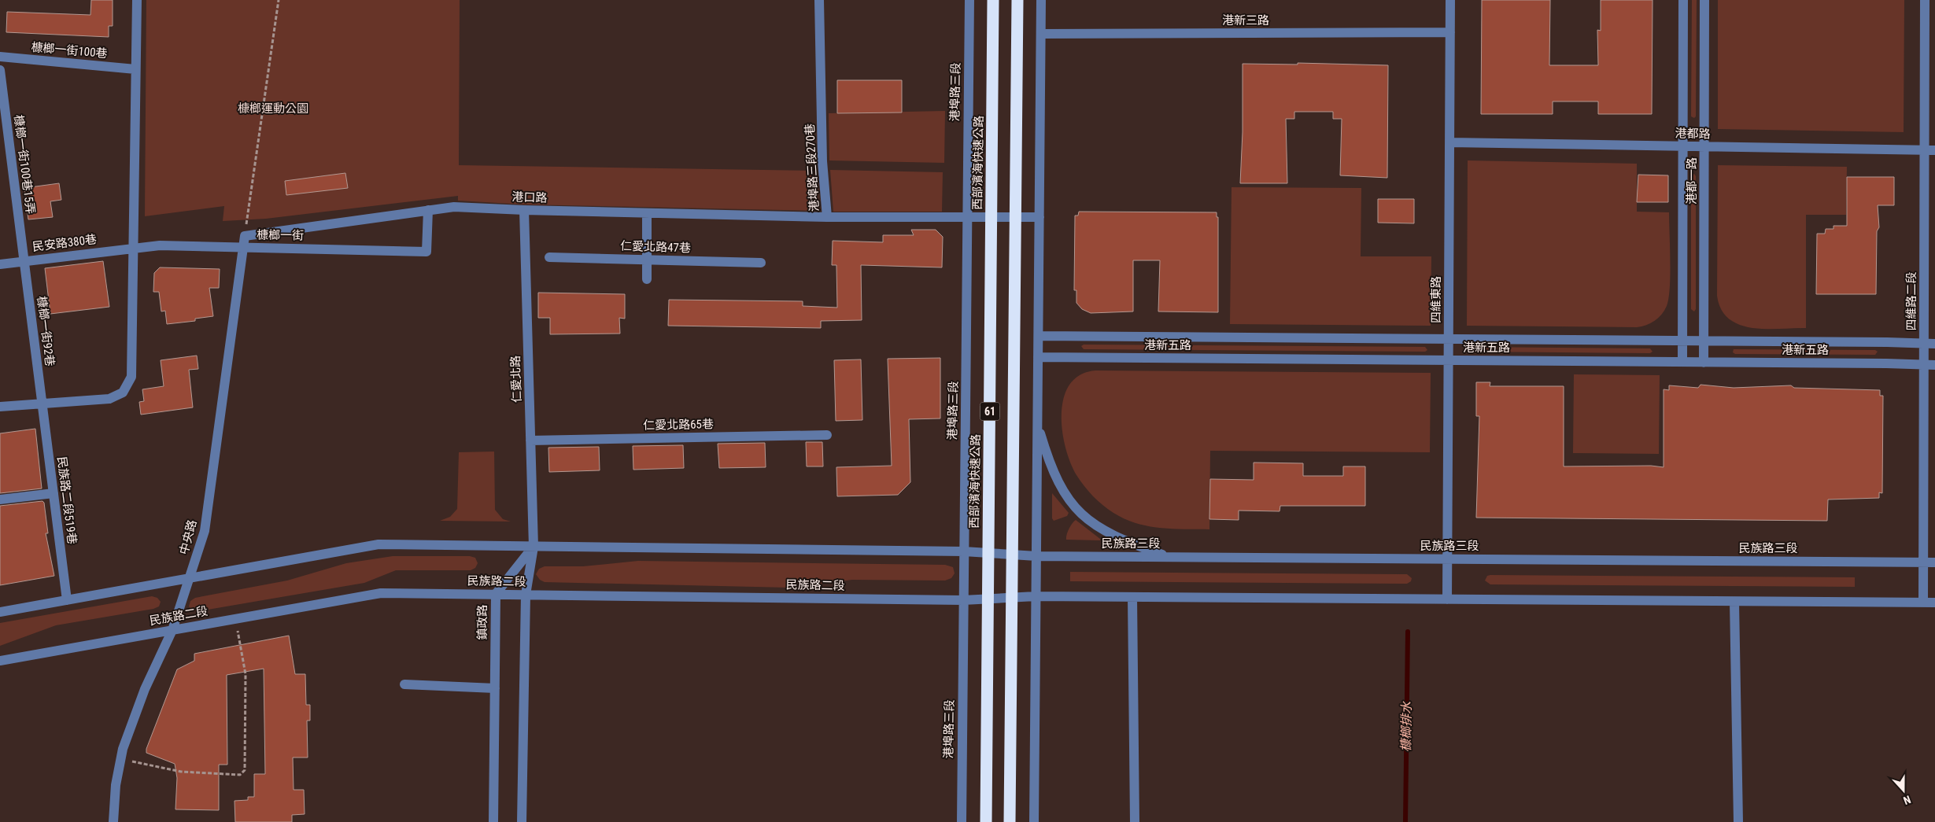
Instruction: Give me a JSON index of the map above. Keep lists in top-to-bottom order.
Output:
{
  "streets": {
    "highway": ["西部濱海快速公路", "61"],
    "street": [
      "港新三路",
      "槺榔一街100巷",
      "港埠路三段",
      "港都路",
      "槺榔一街100巷15弄",
      "港埠路三段270巷",
      "港都一路",
      "港口路",
      "槺榔一街",
      "民安路380巷",
      "仁愛北路47巷",
      "四維東路",
      "四維路二段",
      "槺榔一街92巷",
      "港新五路",
      "仁愛北路",
      "仁愛北路65巷",
      "民族路二段519巷",
      "中央路",
      "民族路三段",
      "民族路二段",
      "鎮政路"
    ]
  },
  "crossings": [
    ["港新三路", "四維東路"],
    ["港埠路三段", "港埠路三段270巷"],
    ["港埠路三段", "民族路三段"],
    ["港埠路三段", "民族路二段"],
    ["港都路", "港都一路"],
    ["港都路", "四維東路"],
    ["港都路", "四維路二段"],
    ["槺榔一街100巷15弄", "民安路380巷"],
    ["槺榔一街100巷15弄", "槺榔一街92巷"],
    ["港埠路三段270巷", "港口路"],
    ["港都一路", "港新五路"],
    ["港口路", "槺榔一街"],
    ["港口路", "仁愛北路"],
    ["槺榔一街", "民安路380巷"],
    ["槺榔一街", "中央路"],
    ["民安路380巷", "槺榔一街92巷"],
    ["四維東路", "港新五路"],
    ["四維東路", "民族路三段"],
    ["四維路二段", "港新五路"],
    ["四維路二段", "民族路三段"],
    ["槺榔一街92巷", "民族路二段519巷"],
    ["仁愛北路", "仁愛北路65巷"],
    ["仁愛北路", "鎮政路"],
    ["中央路", "民族路二段"],
    ["民族路二段", "鎮政路"]
  ],
  "water": ["槺榔排水"],
  "parks": ["槺榔運動公園"],
  "north": "bottom"
}
